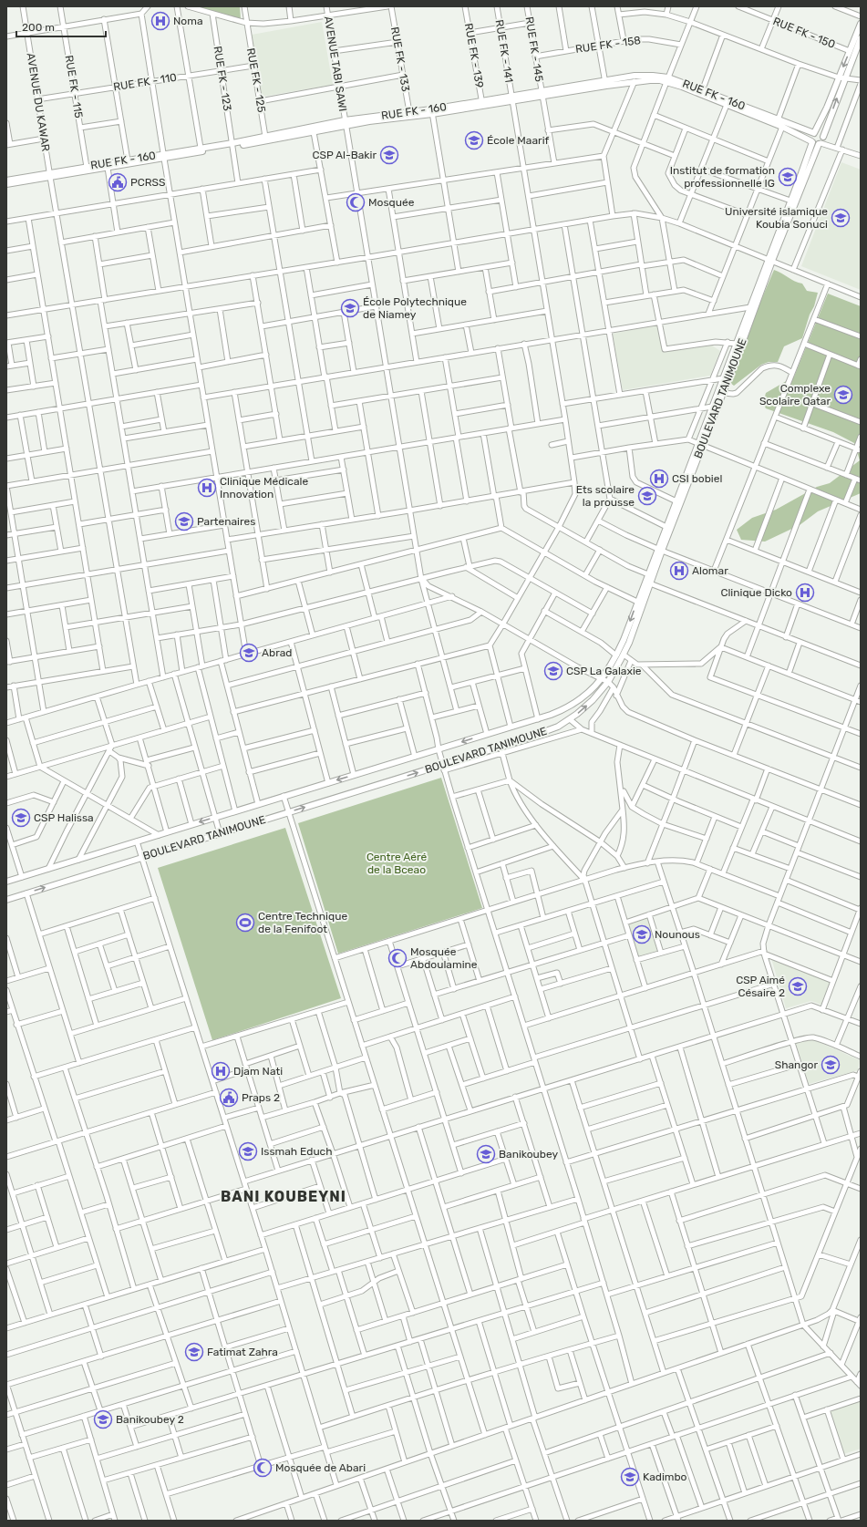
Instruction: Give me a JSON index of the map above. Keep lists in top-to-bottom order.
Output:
{
  "streets": {
    "main road": ["RUE FK - 160", "BOULEVARD TANIMOUNE"],
    "street": [
      "RUE FK - 150",
      "RUE FK - 158",
      "RUE FK - 145",
      "RUE FK - 141",
      "RUE FK - 139",
      "RUE FK - 133",
      "AVENUE TABI SAWI",
      "RUE FK - 123",
      "RUE FK - 125",
      "RUE FK - 110",
      "RUE FK - 115",
      "AVENUE DU KAWAR"
    ]
  },
  "crossings": [
    ["RUE FK - 158", "RUE FK - 145"],
    ["RUE FK - 145", "RUE FK - 160"],
    ["RUE FK - 141", "RUE FK - 160"],
    ["RUE FK - 139", "RUE FK - 160"],
    ["RUE FK - 133", "RUE FK - 160"],
    ["AVENUE TABI SAWI", "RUE FK - 160"],
    ["RUE FK - 123", "RUE FK - 110"],
    ["RUE FK - 123", "RUE FK - 160"],
    ["RUE FK - 125", "RUE FK - 110"],
    ["RUE FK - 125", "RUE FK - 160"],
    ["RUE FK - 110", "RUE FK - 115"],
    ["RUE FK - 110", "AVENUE DU KAWAR"],
    ["RUE FK - 115", "RUE FK - 160"],
    ["RUE FK - 160", "AVENUE DU KAWAR"],
    ["RUE FK - 160", "BOULEVARD TANIMOUNE"]
  ],
  "districts": ["BANI KOUBEYNI"],
  "parks": ["Centre Aéré de la Bceao"],
  "places": {
    "hospital": [
      "Noma",
      "CSI bobiel",
      "Clinique Médicale Innovation",
      "Alomar",
      "Clinique Dicko",
      "Djam Nati"
    ],
    "school or university": [
      "École Maarif",
      "CSP Al-Bakir",
      "Institut de formation professionnelle IG",
      "Université islamique Koubia Sonuci",
      "École Polytechnique de Niamey",
      "Complexe Scolaire Qatar",
      "Ets scolaire la prousse",
      "Partenaires",
      "Abrad",
      "CSP La Galaxie",
      "CSP Halissa",
      "Nounous",
      "CSP Aimé Césaire 2",
      "Shangor",
      "Issmah Educh",
      "Banikoubey",
      "Fatimat Zahra",
      "Banikoubey 2",
      "Kadimbo"
    ],
    "public building": ["PCRSS", "Praps 2"],
    "mosque": ["Mosquée", "Mosquée Abdoulamine", "Mosquée de Abari"],
    "sports": ["Centre Technique de la Fenifoot"]
  },
  "scale_bar": "200 m"
}
